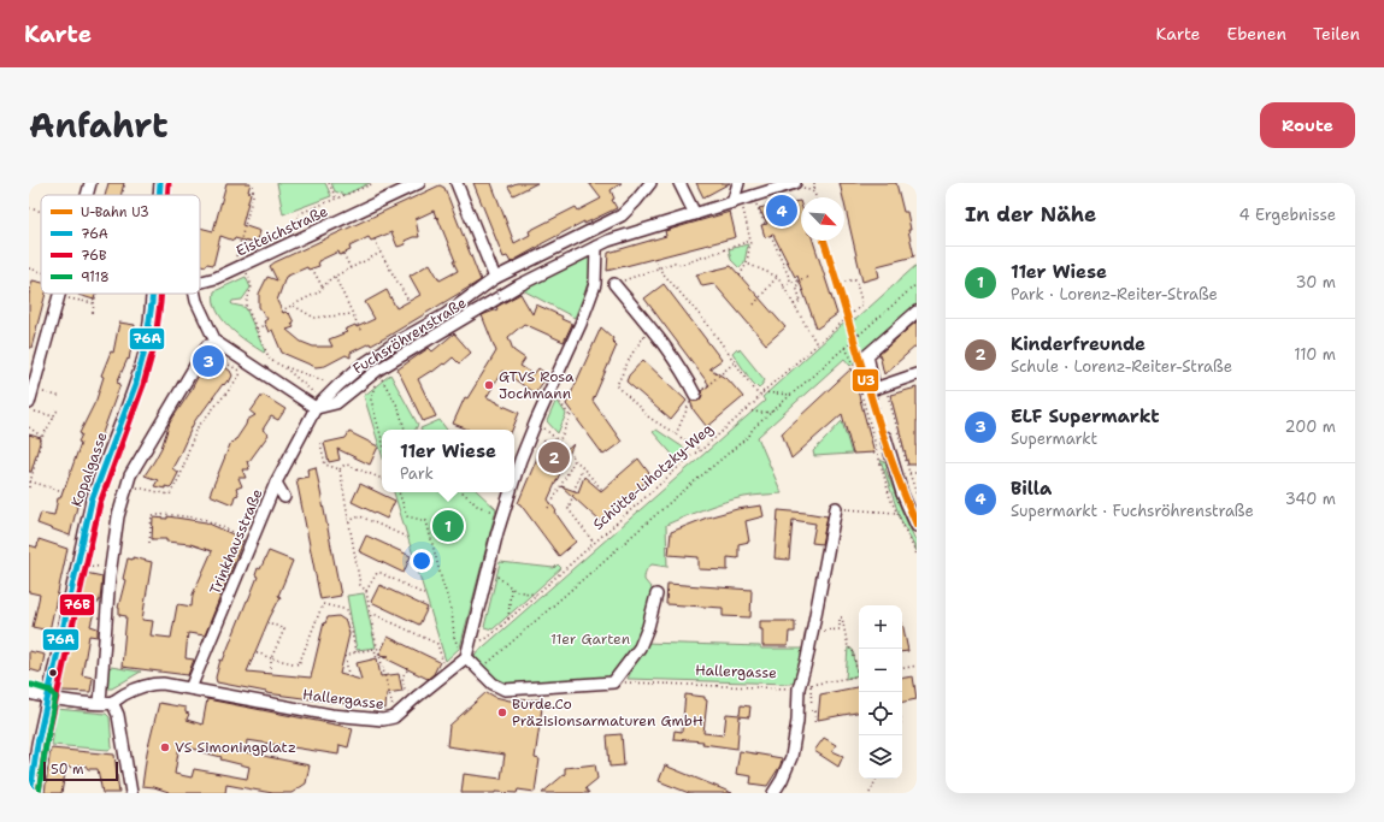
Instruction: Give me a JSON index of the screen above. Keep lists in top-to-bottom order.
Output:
{
  "streets": {
    "street": [
      "Eisteichstraße",
      "Fuchsröhrenstraße",
      "Kopalgasse",
      "Trinkhausstraße",
      "Hallergasse"
    ],
    "path": ["Schütte-Lihotzky-Weg"]
  },
  "crossings": [
    ["Fuchsröhrenstraße", "Trinkhausstraße"],
    ["Schütte-Lihotzky-Weg", "Hallergasse"],
    ["Trinkhausstraße", "Hallergasse"]
  ],
  "parks": ["11er Garten"],
  "places": ["GTVS Rosa Jochmann", "Burde.Co Präzisionsarmaturen GmbH", "VS Simoningplatz"],
  "lines": [
    "transit line 76A",
    "transit line 76B",
    "metro line U3",
    "transit line 9118"
  ],
  "legend": [
    "U-Bahn U3",
    "76A",
    "76B",
    "9118"
  ],
  "scale_bar": "50 m",
  "north": "bottom right",
  "page": {
    "header": "Karte",
    "nav": ["Karte", "Ebenen", "Teilen"],
    "title": "Anfahrt",
    "buttons": "Route",
    "heading": ["In der Nähe", "4 Ergebnisse"],
    "pins": [
      "4",
      "3",
      "2",
      "1"
    ],
    "list": [
      {
        "mark": "1",
        "name": "11er Wiese",
        "note": "Park · Lorenz-Reiter-Straße",
        "value": "30 m"
      },
      {
        "mark": "2",
        "name": "Kinderfreunde",
        "note": "Schule · Lorenz-Reiter-Straße",
        "value": "110 m"
      },
      {
        "mark": "3",
        "name": "ELF Supermarkt",
        "note": "Supermarkt",
        "value": "200 m"
      },
      {
        "mark": "4",
        "name": "Billa",
        "note": "Supermarkt · Fuchsröhrenstraße",
        "value": "340 m"
      }
    ],
    "popup": ["11er Wiese", "Park"],
    "map_buttons": ["+", "−"],
    "scale": "50 m"
  }
}
